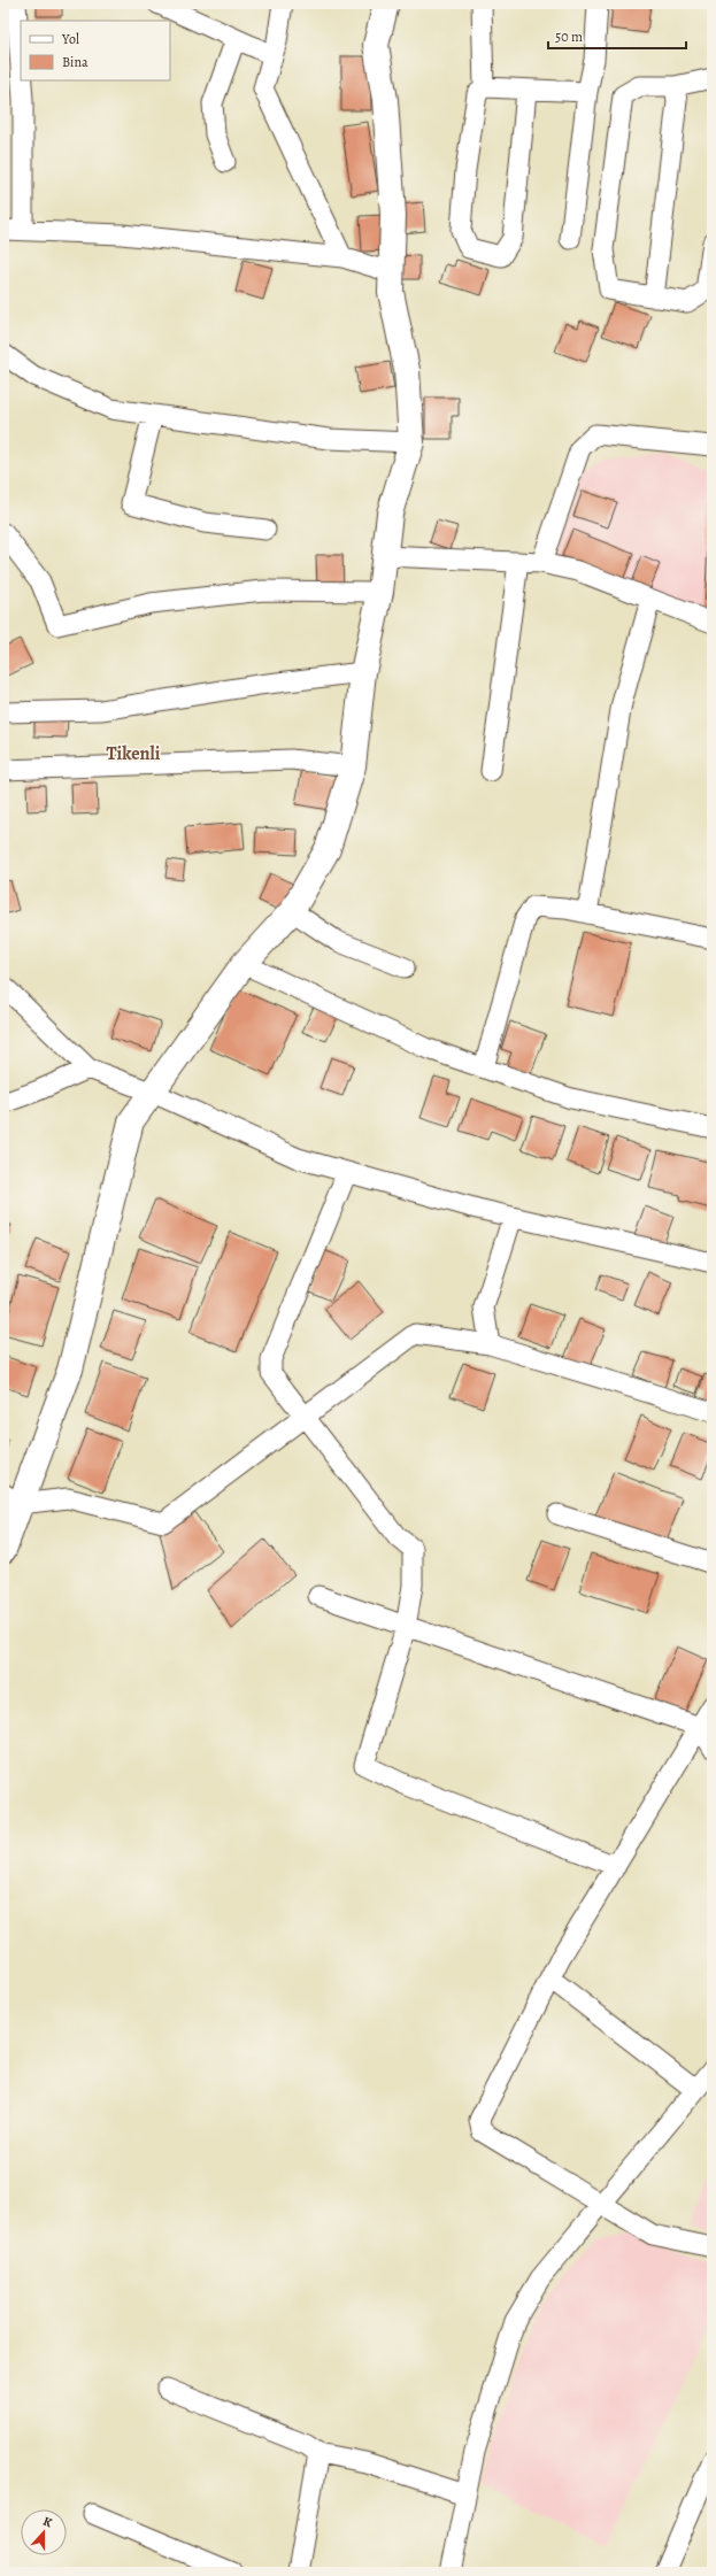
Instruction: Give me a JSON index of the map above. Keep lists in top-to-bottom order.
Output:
{
  "districts": ["Tikenli"],
  "legend": ["Yol", "Bina"],
  "scale_bar": "50 m",
  "north": "top"
}
